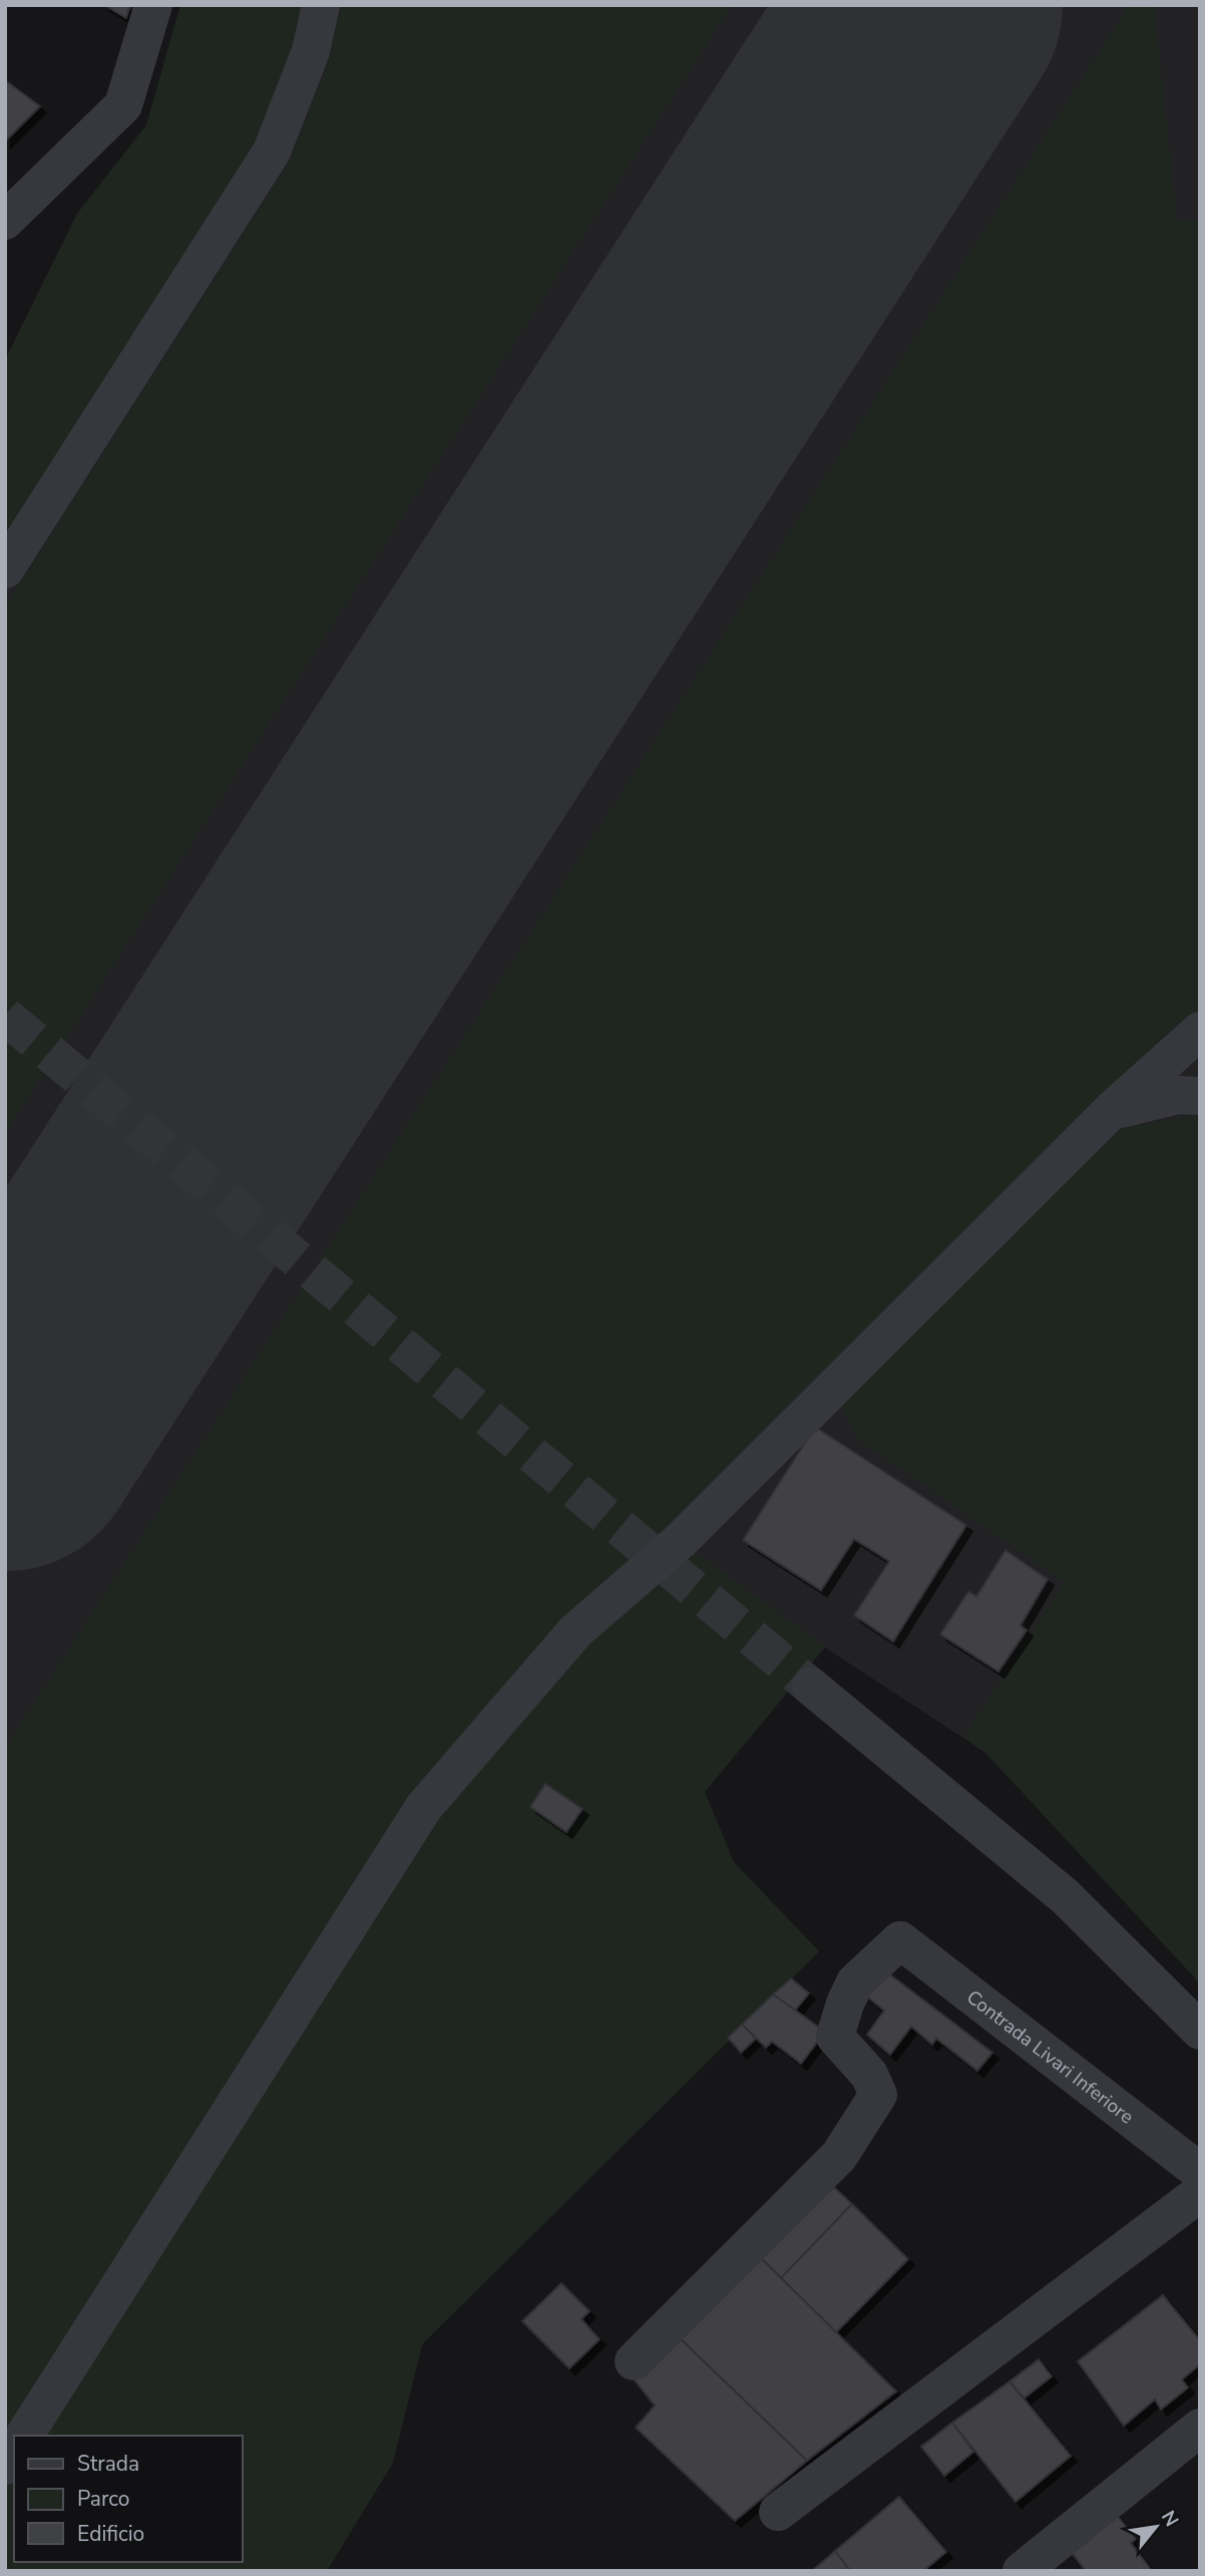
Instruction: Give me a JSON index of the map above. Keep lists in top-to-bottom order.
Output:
{
  "streets": {
    "street": ["Contrada Livari Inferiore"]
  },
  "legend": ["Strada", "Parco", "Edificio"],
  "north": "top right"
}
